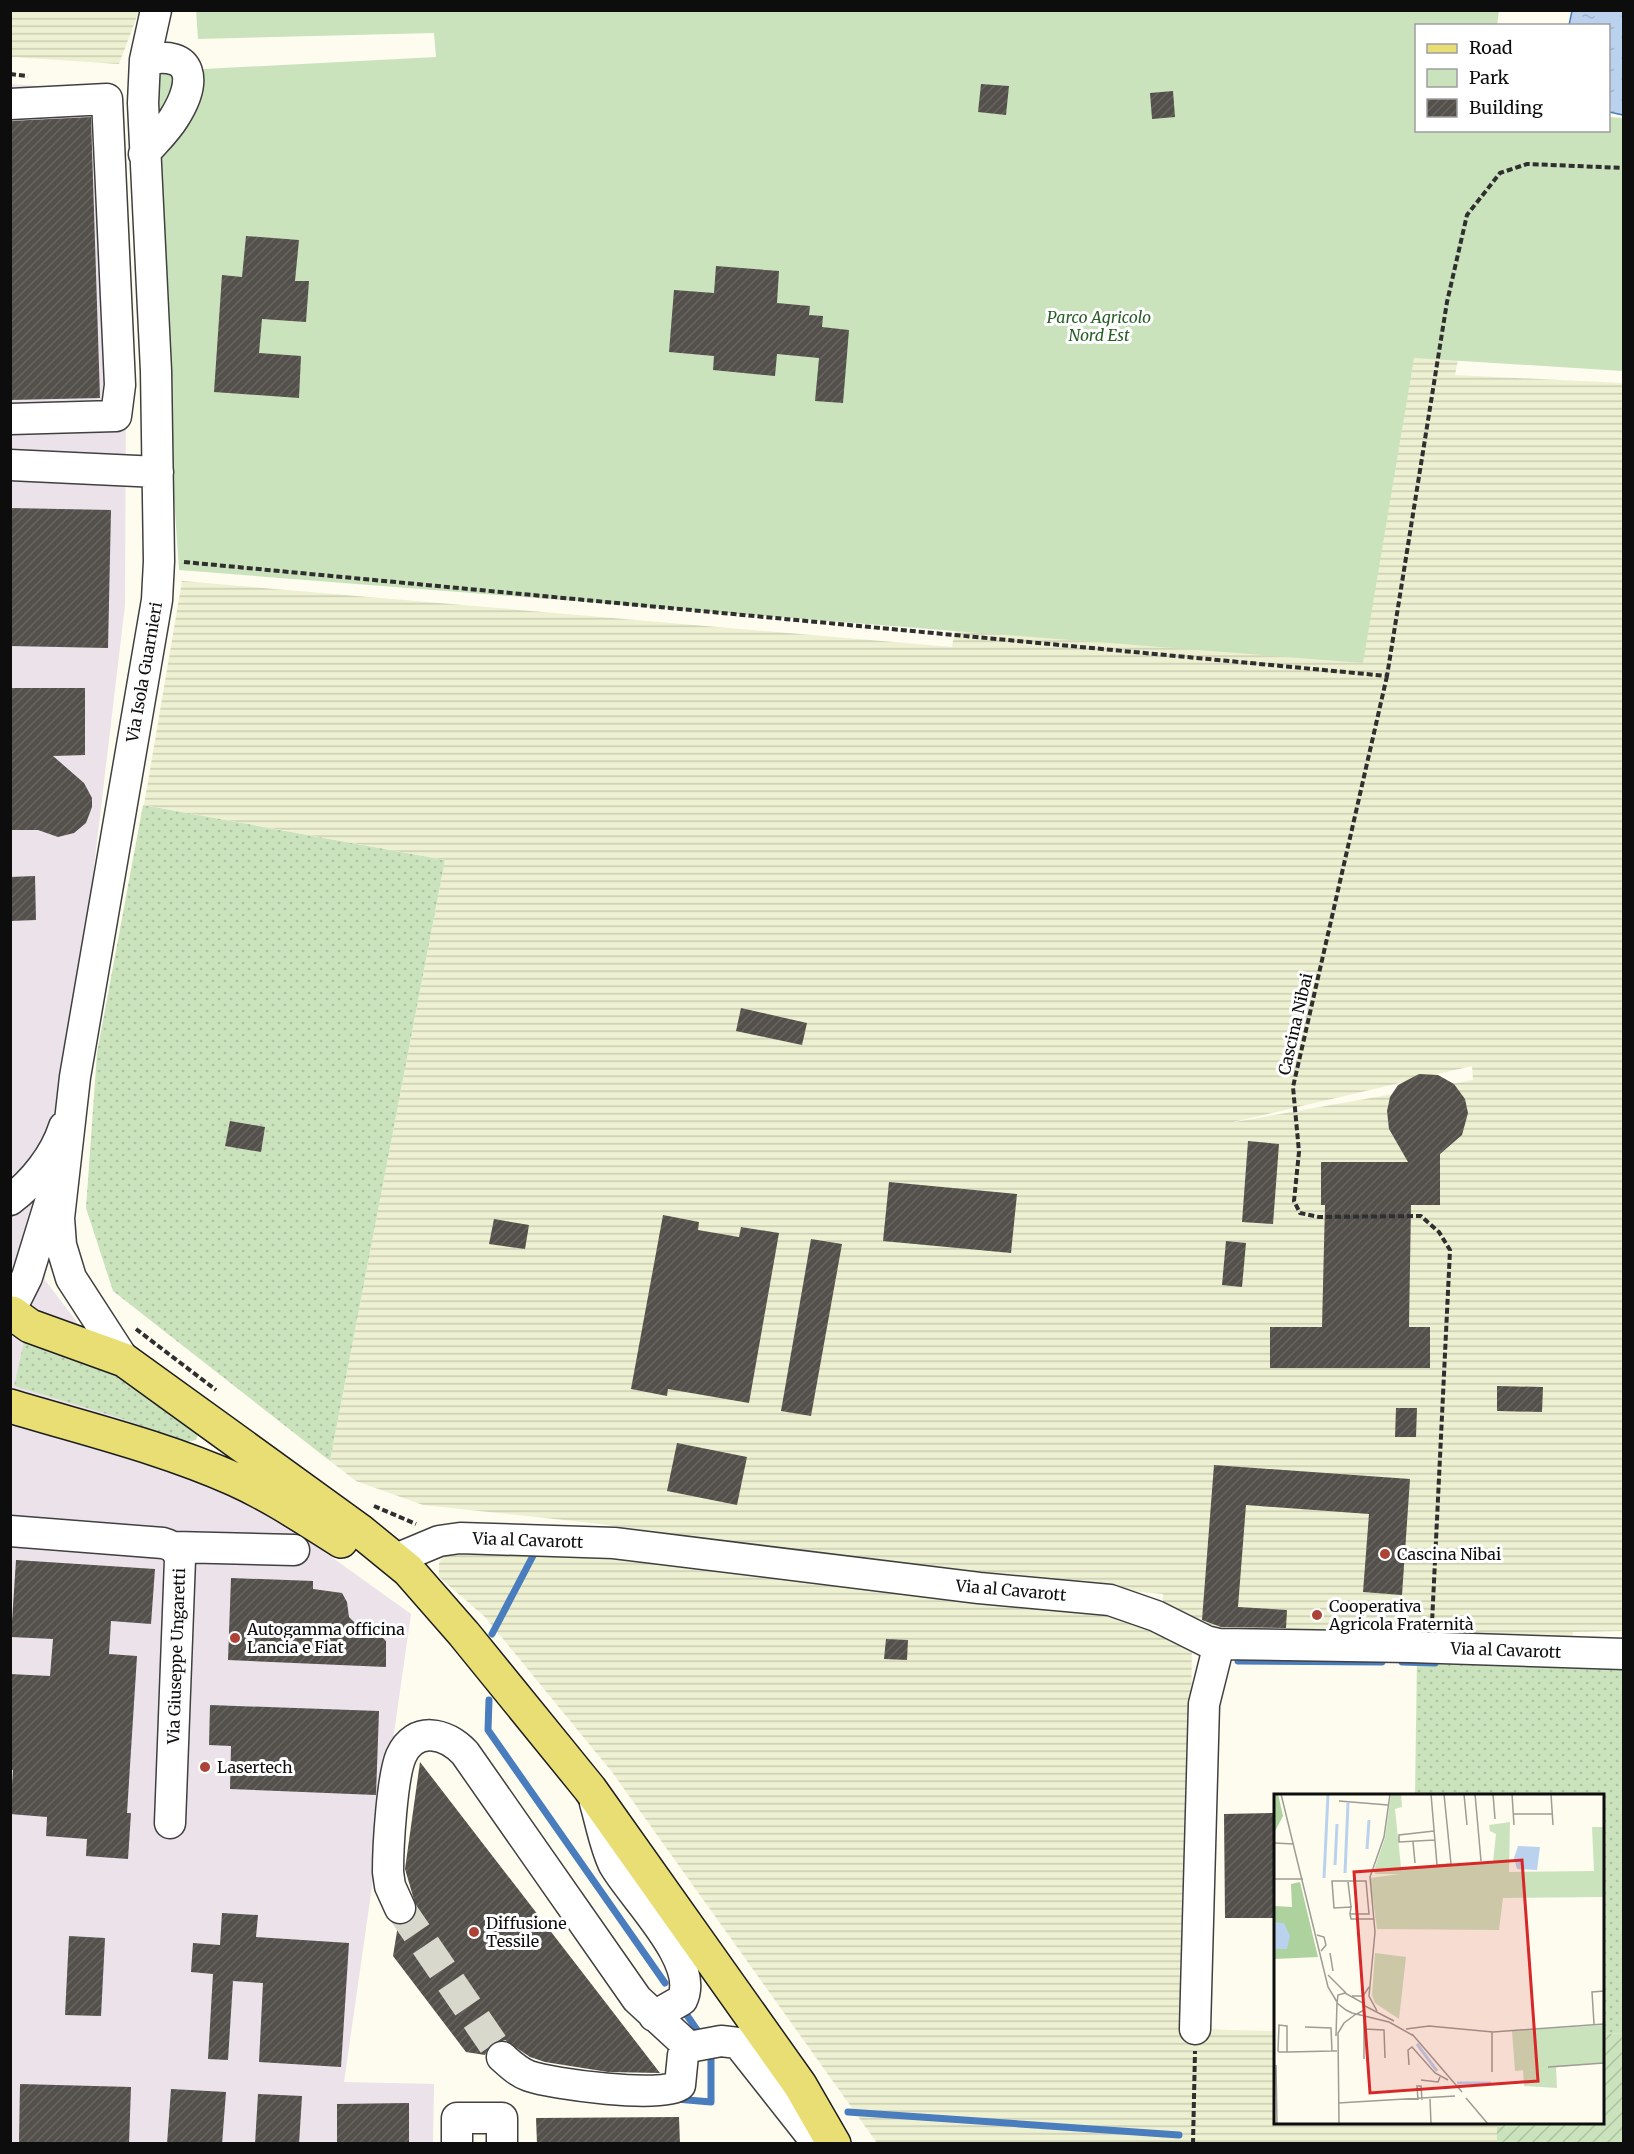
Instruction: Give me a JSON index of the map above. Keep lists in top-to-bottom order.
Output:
{
  "streets": {
    "street": ["Via Isola Guarnieri", "Via al Cavarott", "Via Giuseppe Ungaretti"],
    "path": ["Cascina Nibai"]
  },
  "crossings": [
    ["Cascina Nibai", "Via al Cavarott"]
  ],
  "parks": ["Parco Agricolo Nord Est"],
  "places": [
    "Cascina Nibai",
    "Cooperativa Agricola Fraternità",
    "Autogamma officina Lancia e Fiat",
    "Lasertech",
    "Diffusione Tessile"
  ],
  "legend": ["Road", "Park", "Building"]
}
